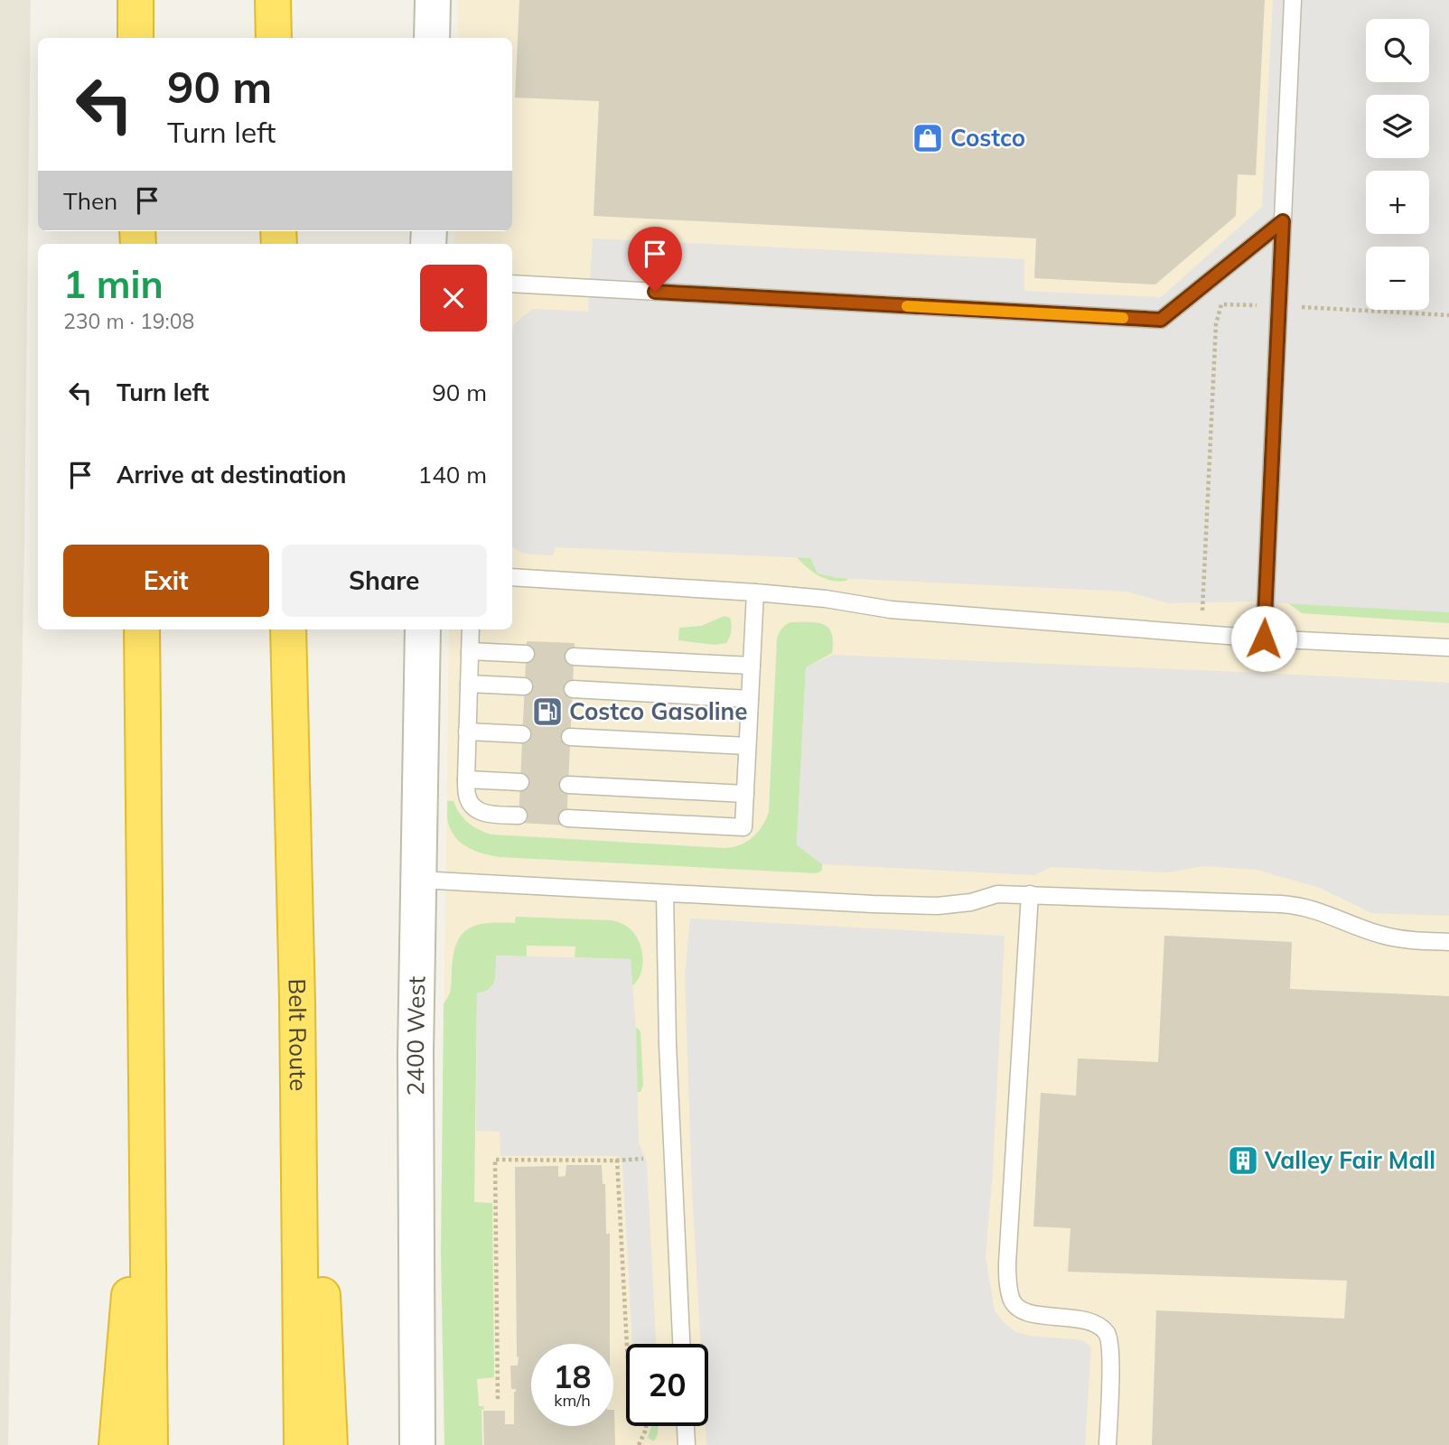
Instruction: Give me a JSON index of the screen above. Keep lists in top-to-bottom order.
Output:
{
  "streets": {
    "highway": ["Belt Route"],
    "street": ["2400 West"]
  },
  "places": {
    "shop": ["Costco"],
    "fuel station": ["Costco Gasoline"],
    "building": ["Valley Fair Mall"]
  },
  "page": {
    "map_buttons": ["+", "−"],
    "turn": ["90 m", "Turn left"],
    "then": "Then",
    "heading": ["1 min", "230 m · 19:08"],
    "list": [
      {
        "name": "Turn left",
        "value": "90 m"
      },
      {
        "name": "Arrive at destination",
        "value": "140 m"
      }
    ],
    "buttons": ["Exit", "Share"],
    "speed": "18 km/h",
    "limit": "20"
  }
}
